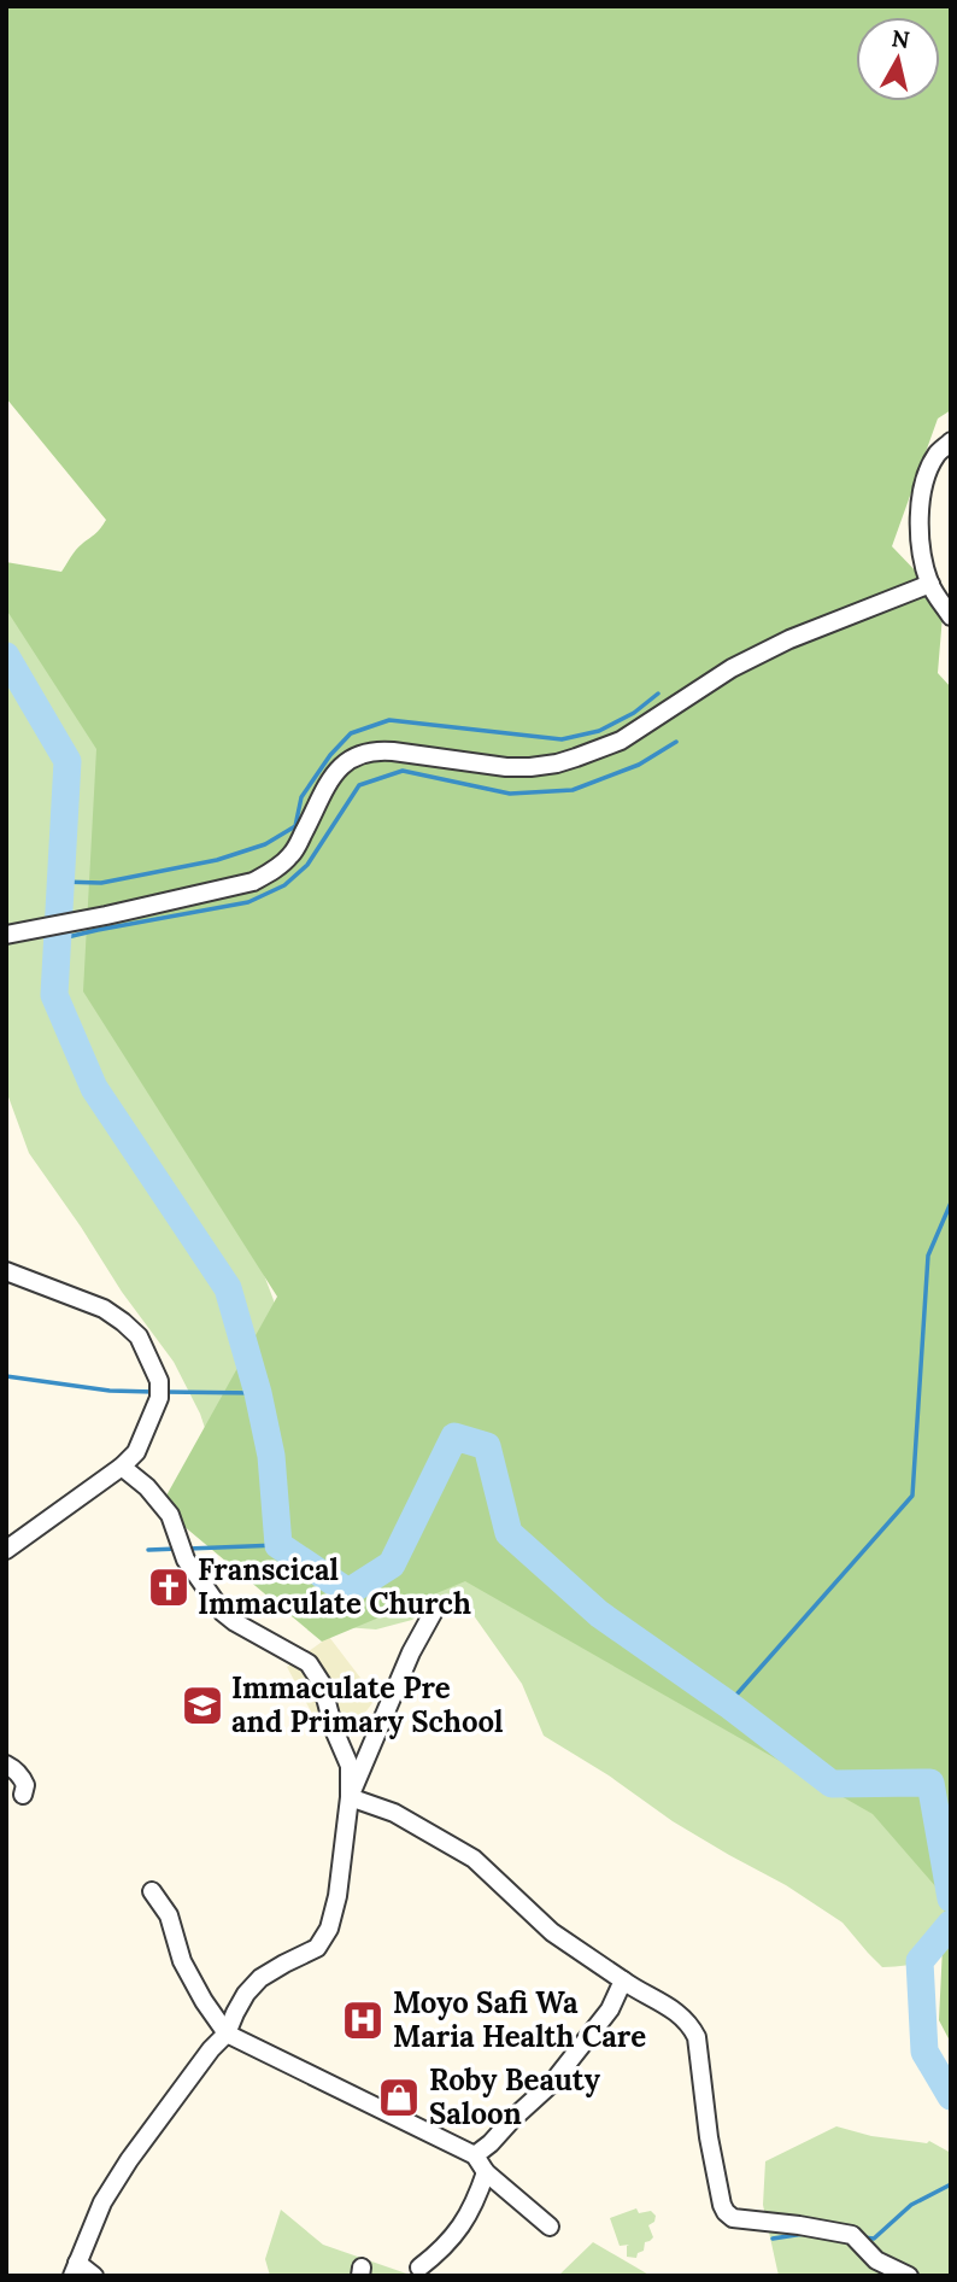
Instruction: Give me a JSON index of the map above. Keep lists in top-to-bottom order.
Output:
{
  "places": {
    "church": ["Franscical Immaculate Church"],
    "school or university": ["Immaculate Pre and Primary School"],
    "hospital": ["Moyo Safi Wa Maria Health Care"],
    "shop": ["Roby Beauty Saloon"]
  },
  "north": "top"
}
